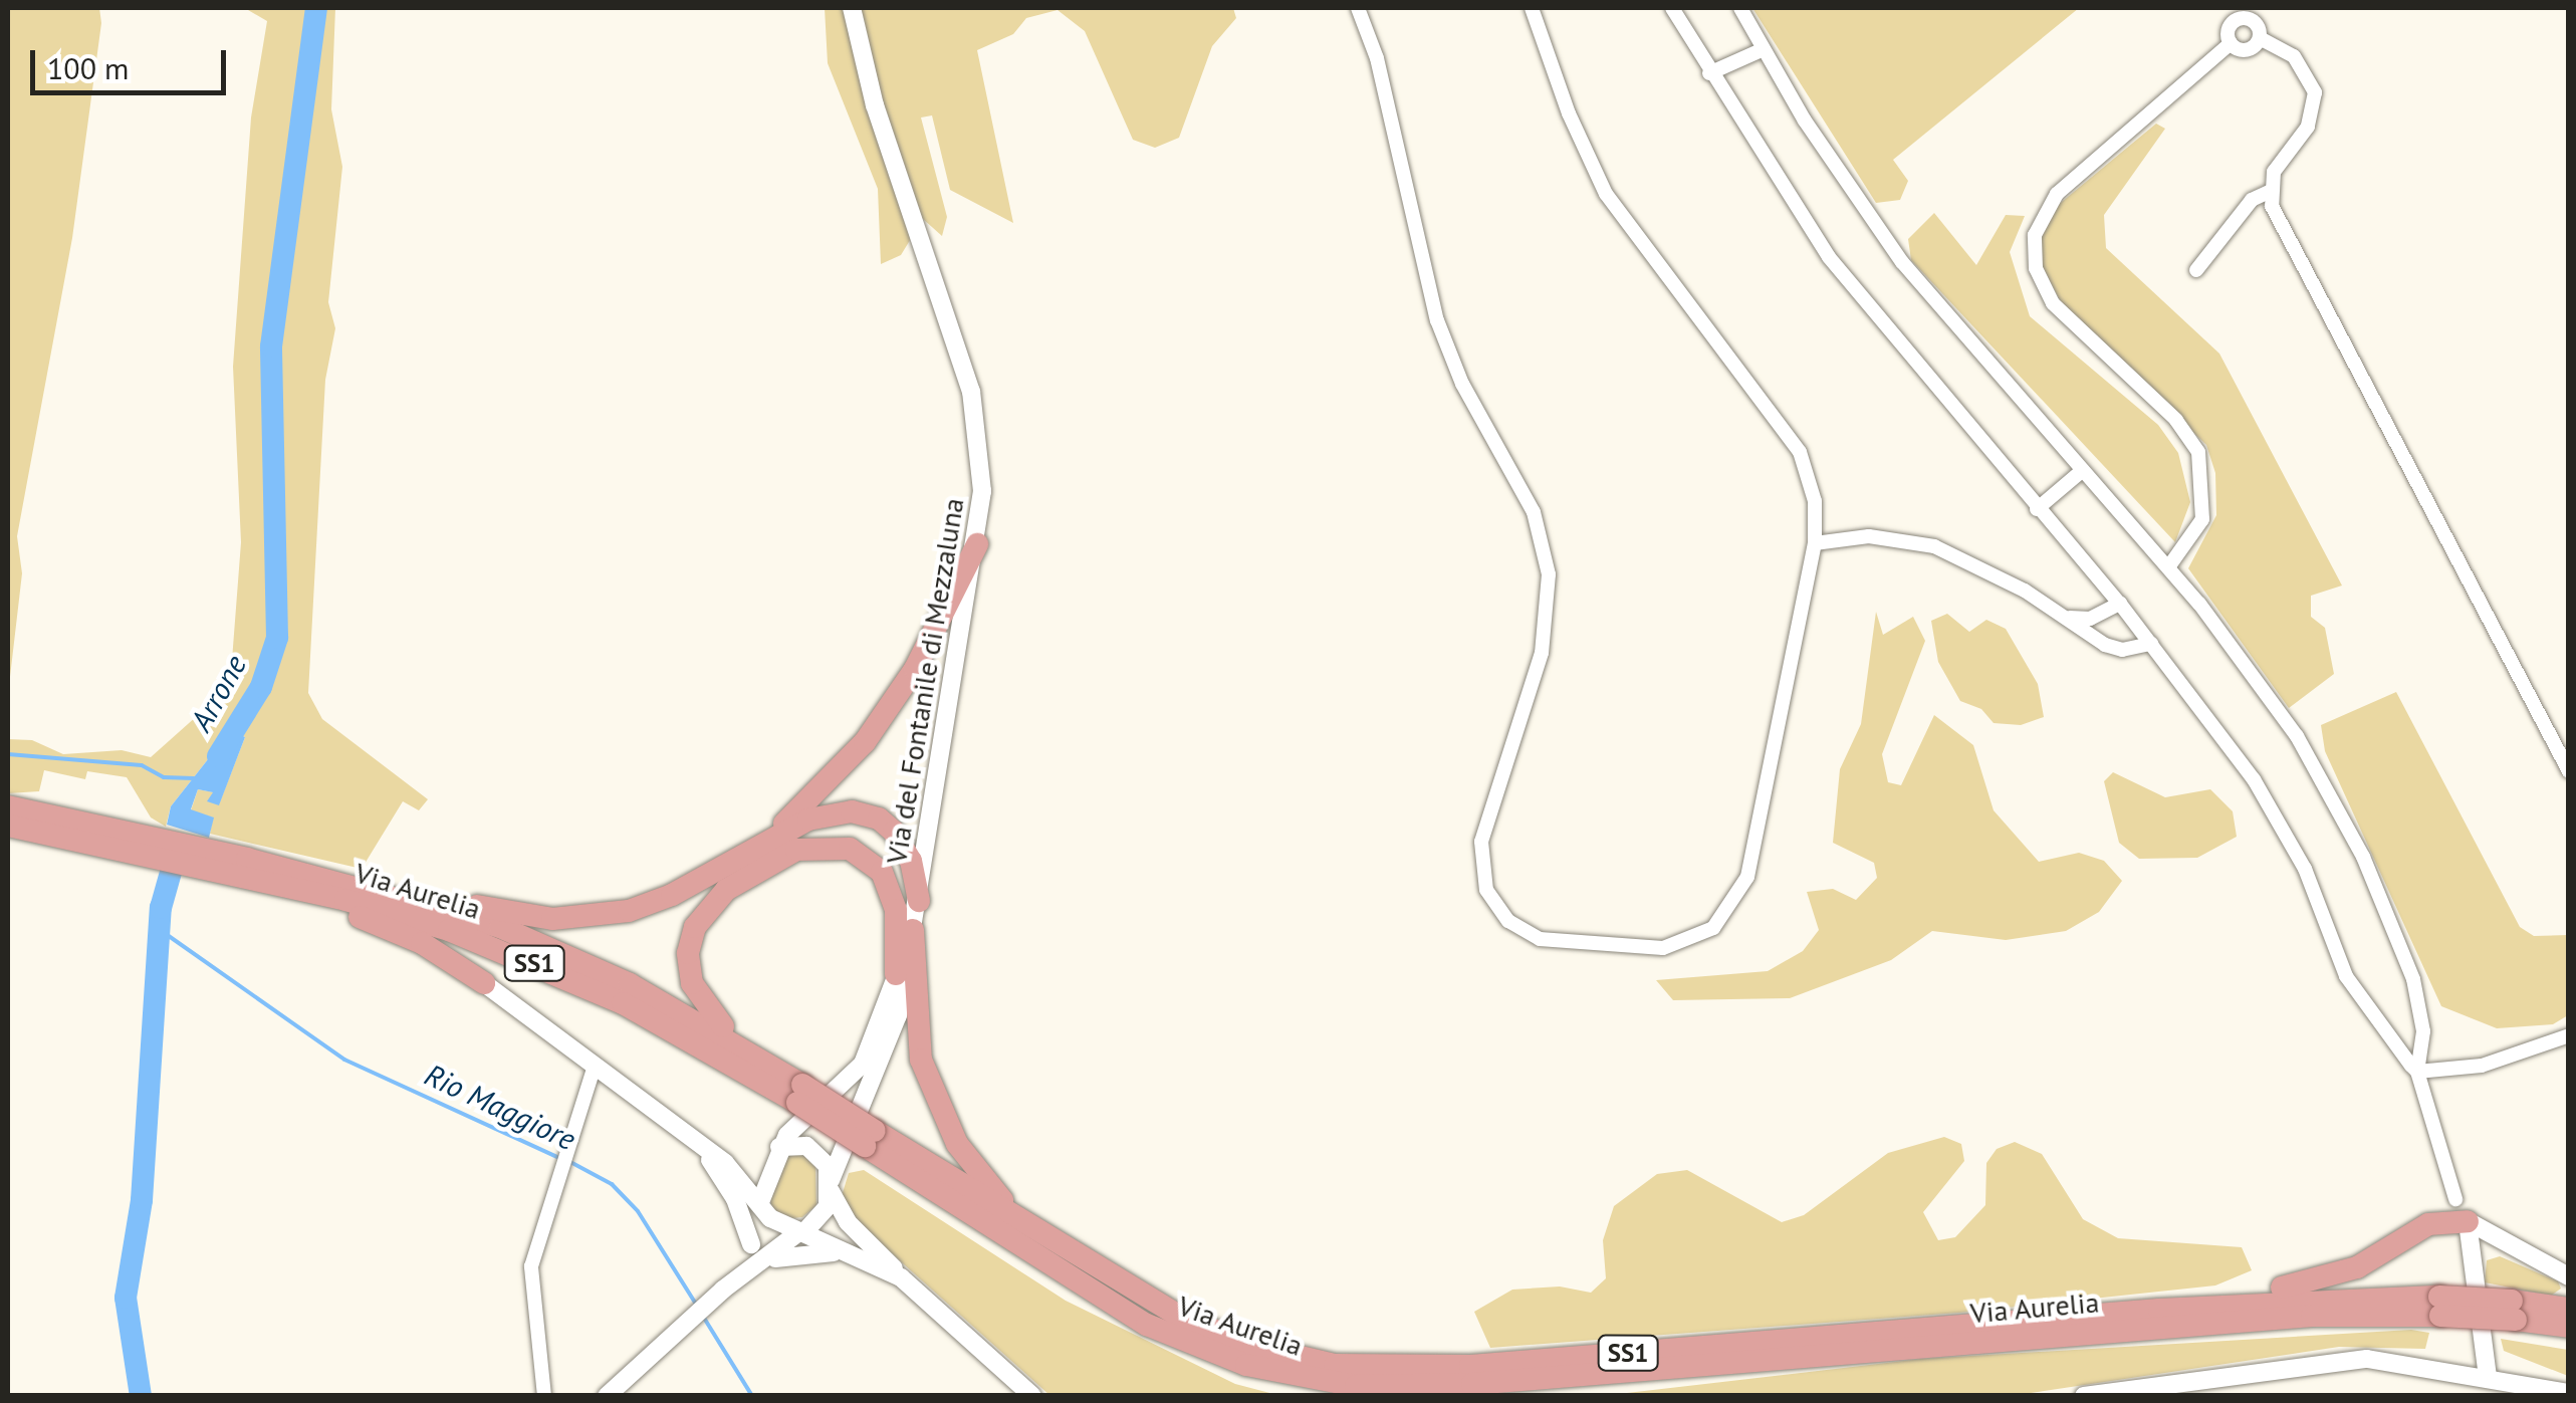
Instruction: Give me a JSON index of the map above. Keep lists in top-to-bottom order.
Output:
{
  "streets": {
    "highway": ["Via Aurelia", "SS1"],
    "street": ["Via del Fontanile di Mezzaluna"]
  },
  "water": ["Arrone", "Rio Maggiore"],
  "scale_bar": "100 m"
}
